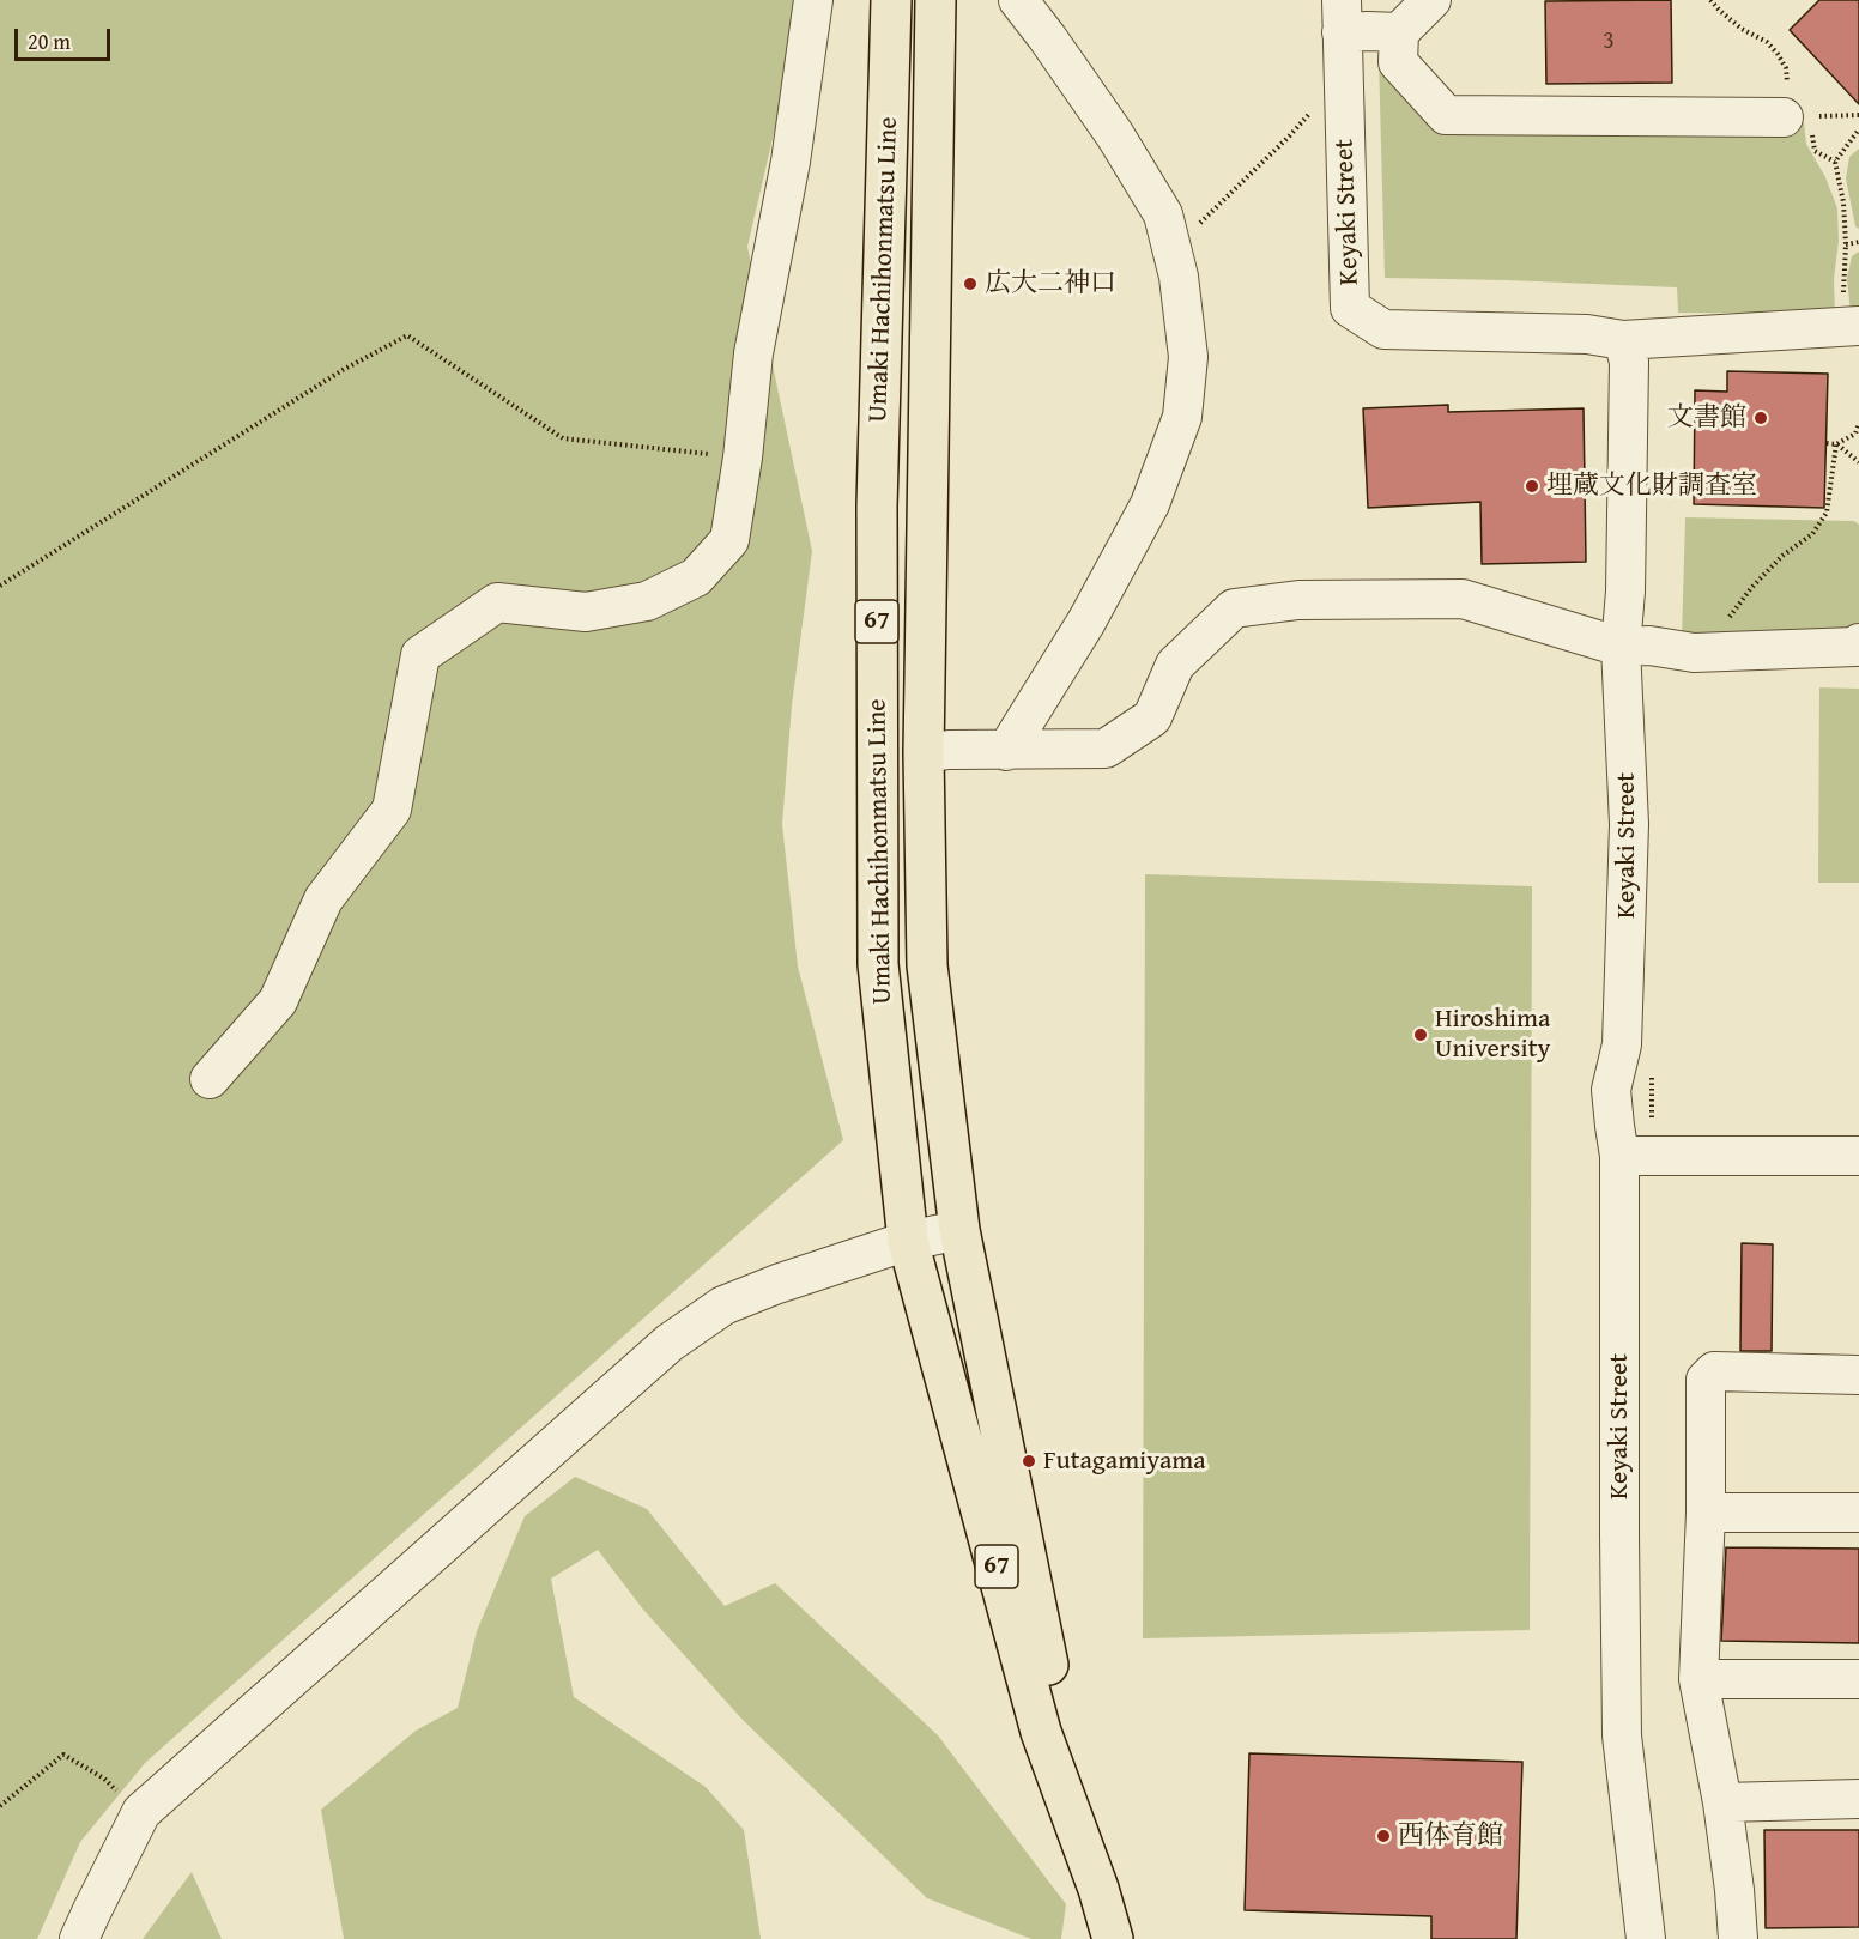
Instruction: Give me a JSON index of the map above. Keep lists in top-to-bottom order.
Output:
{
  "streets": {
    "main road": ["Umaki Hachihonmatsu Line", "67"],
    "street": ["Keyaki Street"]
  },
  "places": [
    "広大二神口",
    "文書館",
    "埋蔵文化財調査室",
    "Hiroshima University",
    "Futagamiyama",
    "西体育館"
  ],
  "house_numbers": ["3"],
  "scale_bar": "20 m"
}
